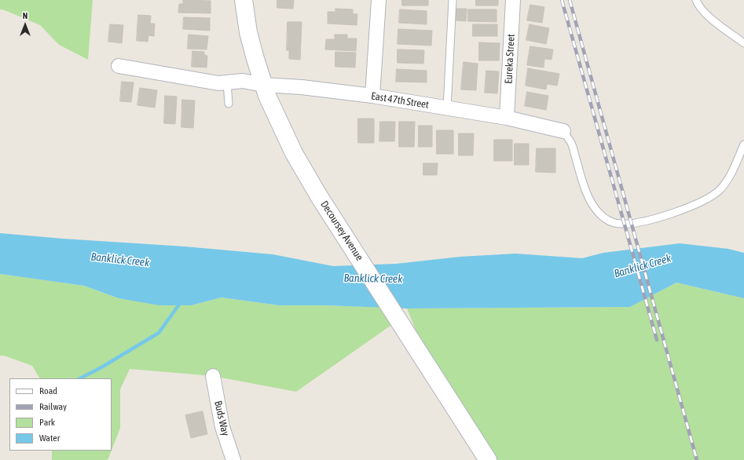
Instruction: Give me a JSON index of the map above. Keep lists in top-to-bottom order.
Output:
{
  "streets": {
    "main road": ["Decoursey Avenue"],
    "street": ["Eureka Street", "East 47th Street", "Buds Way"]
  },
  "crossings": [
    ["Eureka Street", "East 47th Street"],
    ["East 47th Street", "Decoursey Avenue"]
  ],
  "water": ["Banklick Creek"],
  "legend": [
    "Road",
    "Railway",
    "Park",
    "Water"
  ],
  "north": "top"
}
